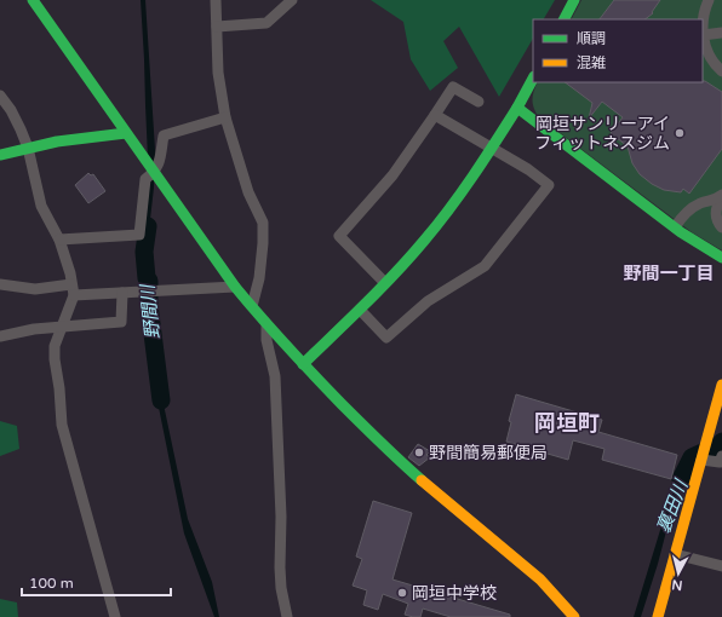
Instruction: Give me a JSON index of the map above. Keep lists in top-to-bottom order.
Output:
{
  "districts": ["野間一丁目", "岡垣町"],
  "water": ["野間川", "裏田川"],
  "places": ["岡垣サンリーアイ フィットネスジム", "野間簡易郵便局", "岡垣中学校"],
  "legend": ["順調", "混雑"],
  "scale_bar": "100 m",
  "north": "bottom"
}
